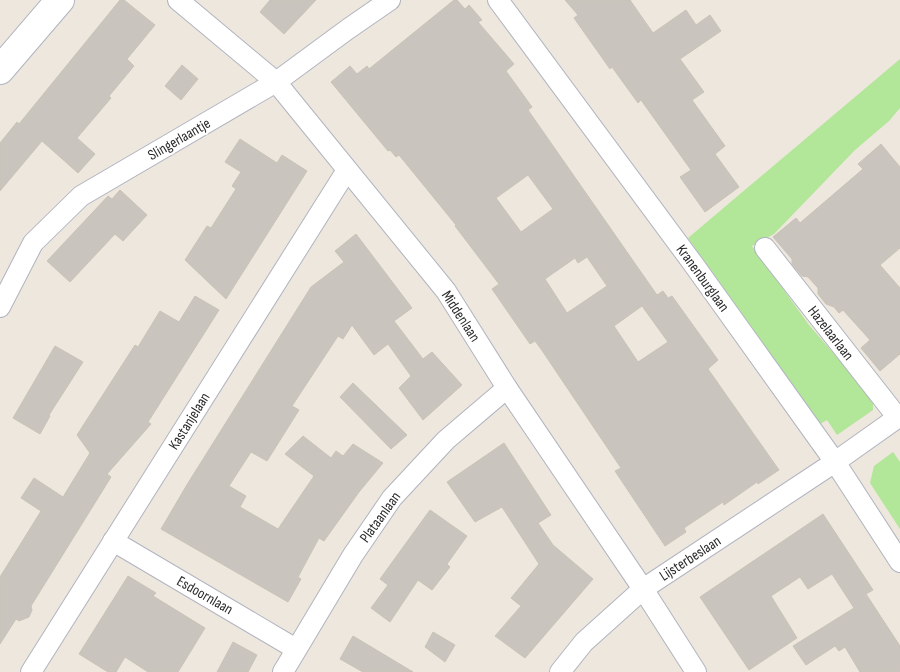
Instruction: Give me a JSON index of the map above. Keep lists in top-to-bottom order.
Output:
{
  "streets": {
    "street": [
      "Slingerlaantje",
      "Kranenburglaan",
      "Middenlaan",
      "Hazelaarlaan",
      "Kastanjelaan",
      "Plataanlaan",
      "Lijsterbeslaan",
      "Esdoornlaan"
    ]
  },
  "crossings": [
    ["Slingerlaantje", "Middenlaan"],
    ["Kranenburglaan", "Hazelaarlaan"],
    ["Kranenburglaan", "Lijsterbeslaan"],
    ["Middenlaan", "Kastanjelaan"],
    ["Middenlaan", "Plataanlaan"],
    ["Middenlaan", "Lijsterbeslaan"],
    ["Hazelaarlaan", "Lijsterbeslaan"],
    ["Kastanjelaan", "Esdoornlaan"],
    ["Plataanlaan", "Esdoornlaan"]
  ]
}
